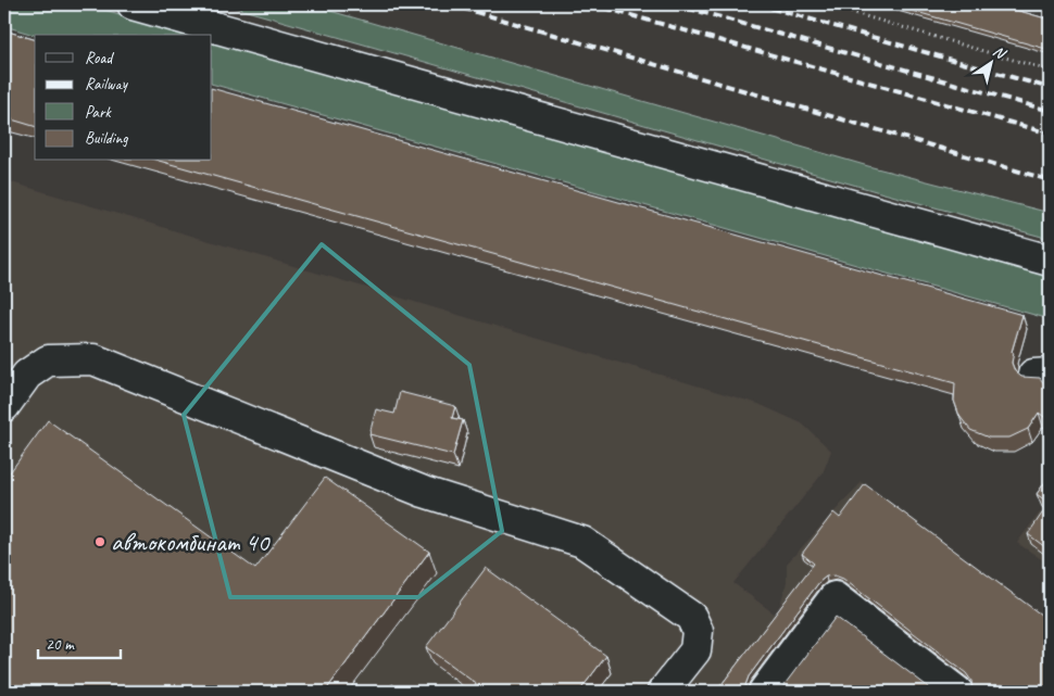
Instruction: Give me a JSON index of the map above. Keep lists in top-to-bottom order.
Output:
{
  "places": ["автокомбинат 40"],
  "legend": [
    "Road",
    "Railway",
    "Park",
    "Building"
  ],
  "scale_bar": "20 m",
  "north": "top right"
}
